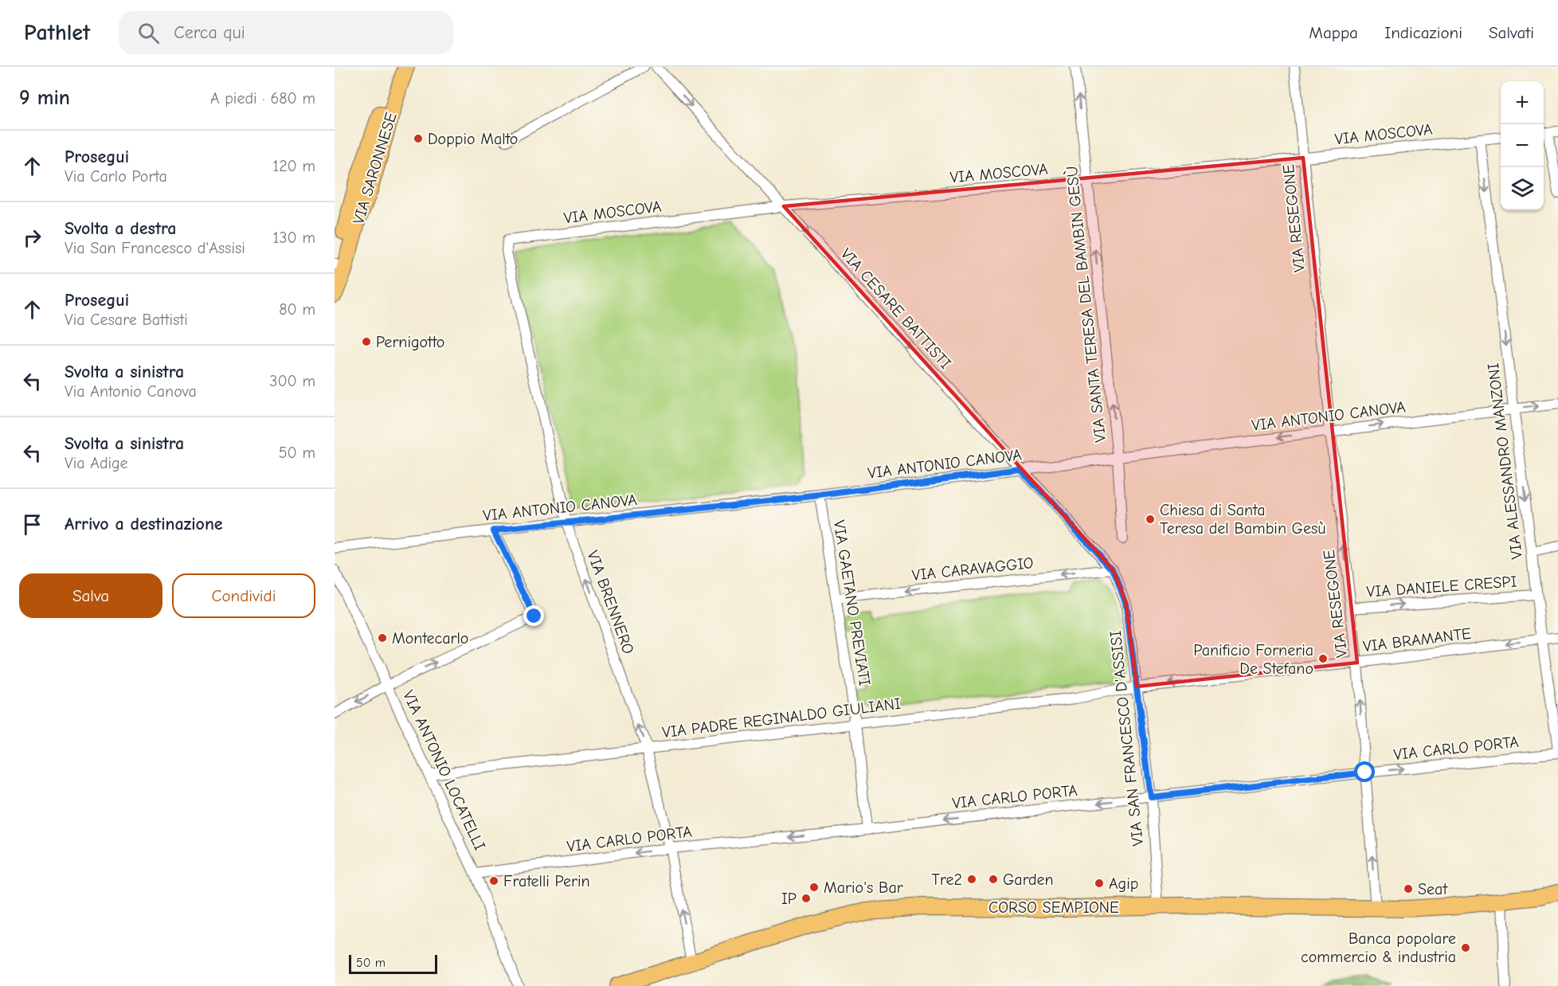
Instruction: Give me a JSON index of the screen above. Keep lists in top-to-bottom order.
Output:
{
  "streets": {
    "main road": ["VIA SARONNESE", "CORSO SEMPIONE"],
    "street": [
      "VIA MOSCOVA",
      "VIA RESEGONE",
      "VIA SANTA TERESA DEL BAMBIN GESÙ",
      "VIA CESARE BATTISTI",
      "VIA ANTONIO CANOVA",
      "VIA ALESSANDRO MANZONI",
      "VIA CARAVAGGIO",
      "VIA DANIELE CRESPI",
      "VIA BRENNERO",
      "VIA GAETANO PREVIATI",
      "VIA BRAMANTE",
      "VIA PADRE REGINALDO GIULIANI",
      "VIA SAN FRANCESCO D'ASSISI",
      "VIA CARLO PORTA",
      "VIA ANTONIO LOCATELLI"
    ]
  },
  "crossings": [
    ["VIA MOSCOVA", "VIA RESEGONE"],
    ["VIA MOSCOVA", "VIA SANTA TERESA DEL BAMBIN GESÙ"],
    ["VIA MOSCOVA", "VIA CESARE BATTISTI"],
    ["VIA MOSCOVA", "VIA ALESSANDRO MANZONI"],
    ["VIA MOSCOVA", "VIA BRENNERO"],
    ["VIA RESEGONE", "VIA ANTONIO CANOVA"],
    ["VIA RESEGONE", "VIA DANIELE CRESPI"],
    ["VIA RESEGONE", "VIA BRAMANTE"],
    ["VIA RESEGONE", "VIA CARLO PORTA"],
    ["VIA RESEGONE", "CORSO SEMPIONE"],
    ["VIA SANTA TERESA DEL BAMBIN GESÙ", "VIA ANTONIO CANOVA"],
    ["VIA CESARE BATTISTI", "VIA ANTONIO CANOVA"],
    ["VIA CESARE BATTISTI", "VIA CARAVAGGIO"],
    ["VIA CESARE BATTISTI", "VIA SAN FRANCESCO D'ASSISI"],
    ["VIA ANTONIO CANOVA", "VIA ALESSANDRO MANZONI"],
    ["VIA ANTONIO CANOVA", "VIA BRENNERO"],
    ["VIA ANTONIO CANOVA", "VIA GAETANO PREVIATI"],
    ["VIA ALESSANDRO MANZONI", "VIA DANIELE CRESPI"],
    ["VIA ALESSANDRO MANZONI", "VIA BRAMANTE"],
    ["VIA ALESSANDRO MANZONI", "VIA CARLO PORTA"],
    ["VIA CARAVAGGIO", "VIA GAETANO PREVIATI"],
    ["VIA CARAVAGGIO", "VIA SAN FRANCESCO D'ASSISI"],
    ["VIA BRENNERO", "VIA PADRE REGINALDO GIULIANI"],
    ["VIA BRENNERO", "VIA CARLO PORTA"],
    ["VIA BRENNERO", "CORSO SEMPIONE"],
    ["VIA GAETANO PREVIATI", "VIA PADRE REGINALDO GIULIANI"],
    ["VIA GAETANO PREVIATI", "VIA CARLO PORTA"],
    ["VIA BRAMANTE", "VIA PADRE REGINALDO GIULIANI"],
    ["VIA BRAMANTE", "VIA SAN FRANCESCO D'ASSISI"],
    ["VIA PADRE REGINALDO GIULIANI", "VIA SAN FRANCESCO D'ASSISI"],
    ["VIA PADRE REGINALDO GIULIANI", "VIA ANTONIO LOCATELLI"],
    ["VIA SAN FRANCESCO D'ASSISI", "VIA CARLO PORTA"],
    ["VIA SAN FRANCESCO D'ASSISI", "CORSO SEMPIONE"],
    ["VIA CARLO PORTA", "VIA ANTONIO LOCATELLI"]
  ],
  "one_way": [
    "VIA RESEGONE",
    "VIA SANTA TERESA DEL BAMBIN GESÙ",
    "VIA CESARE BATTISTI",
    "VIA ALESSANDRO MANZONI",
    "VIA CARAVAGGIO",
    "VIA DANIELE CRESPI",
    "VIA BRENNERO",
    "VIA BRAMANTE"
  ],
  "places": [
    "Doppio Malto",
    "Pernigotto",
    "Chiesa di Santa Teresa del Bambin Gesù",
    "Montecarlo",
    "Panificio Forneria De Stefano",
    "Tre2",
    "Garden",
    "Fratelli Perin",
    "Agip",
    "Mario's Bar",
    "Seat",
    "IP",
    "Banca popolare commercio & industria"
  ],
  "scale_bar": "50 m",
  "page": {
    "header": "Pathlet",
    "search": "Cerca qui",
    "nav": ["Mappa", "Indicazioni", "Salvati"],
    "heading": ["9 min", "A piedi · 680 m"],
    "map_buttons": ["+", "−"],
    "list": [
      ["Prosegui", "Via Carlo Porta", "120 m"],
      ["Svolta a destra", "Via San Francesco d'Assisi", "130 m"],
      ["Prosegui", "Via Cesare Battisti", "80 m"],
      ["Svolta a sinistra", "Via Antonio Canova", "300 m"],
      ["Svolta a sinistra", "Via Adige", "50 m"],
      "Arrivo a destinazione"
    ],
    "buttons": ["Salva", "Condividi"],
    "scale": "50 m"
  }
}
